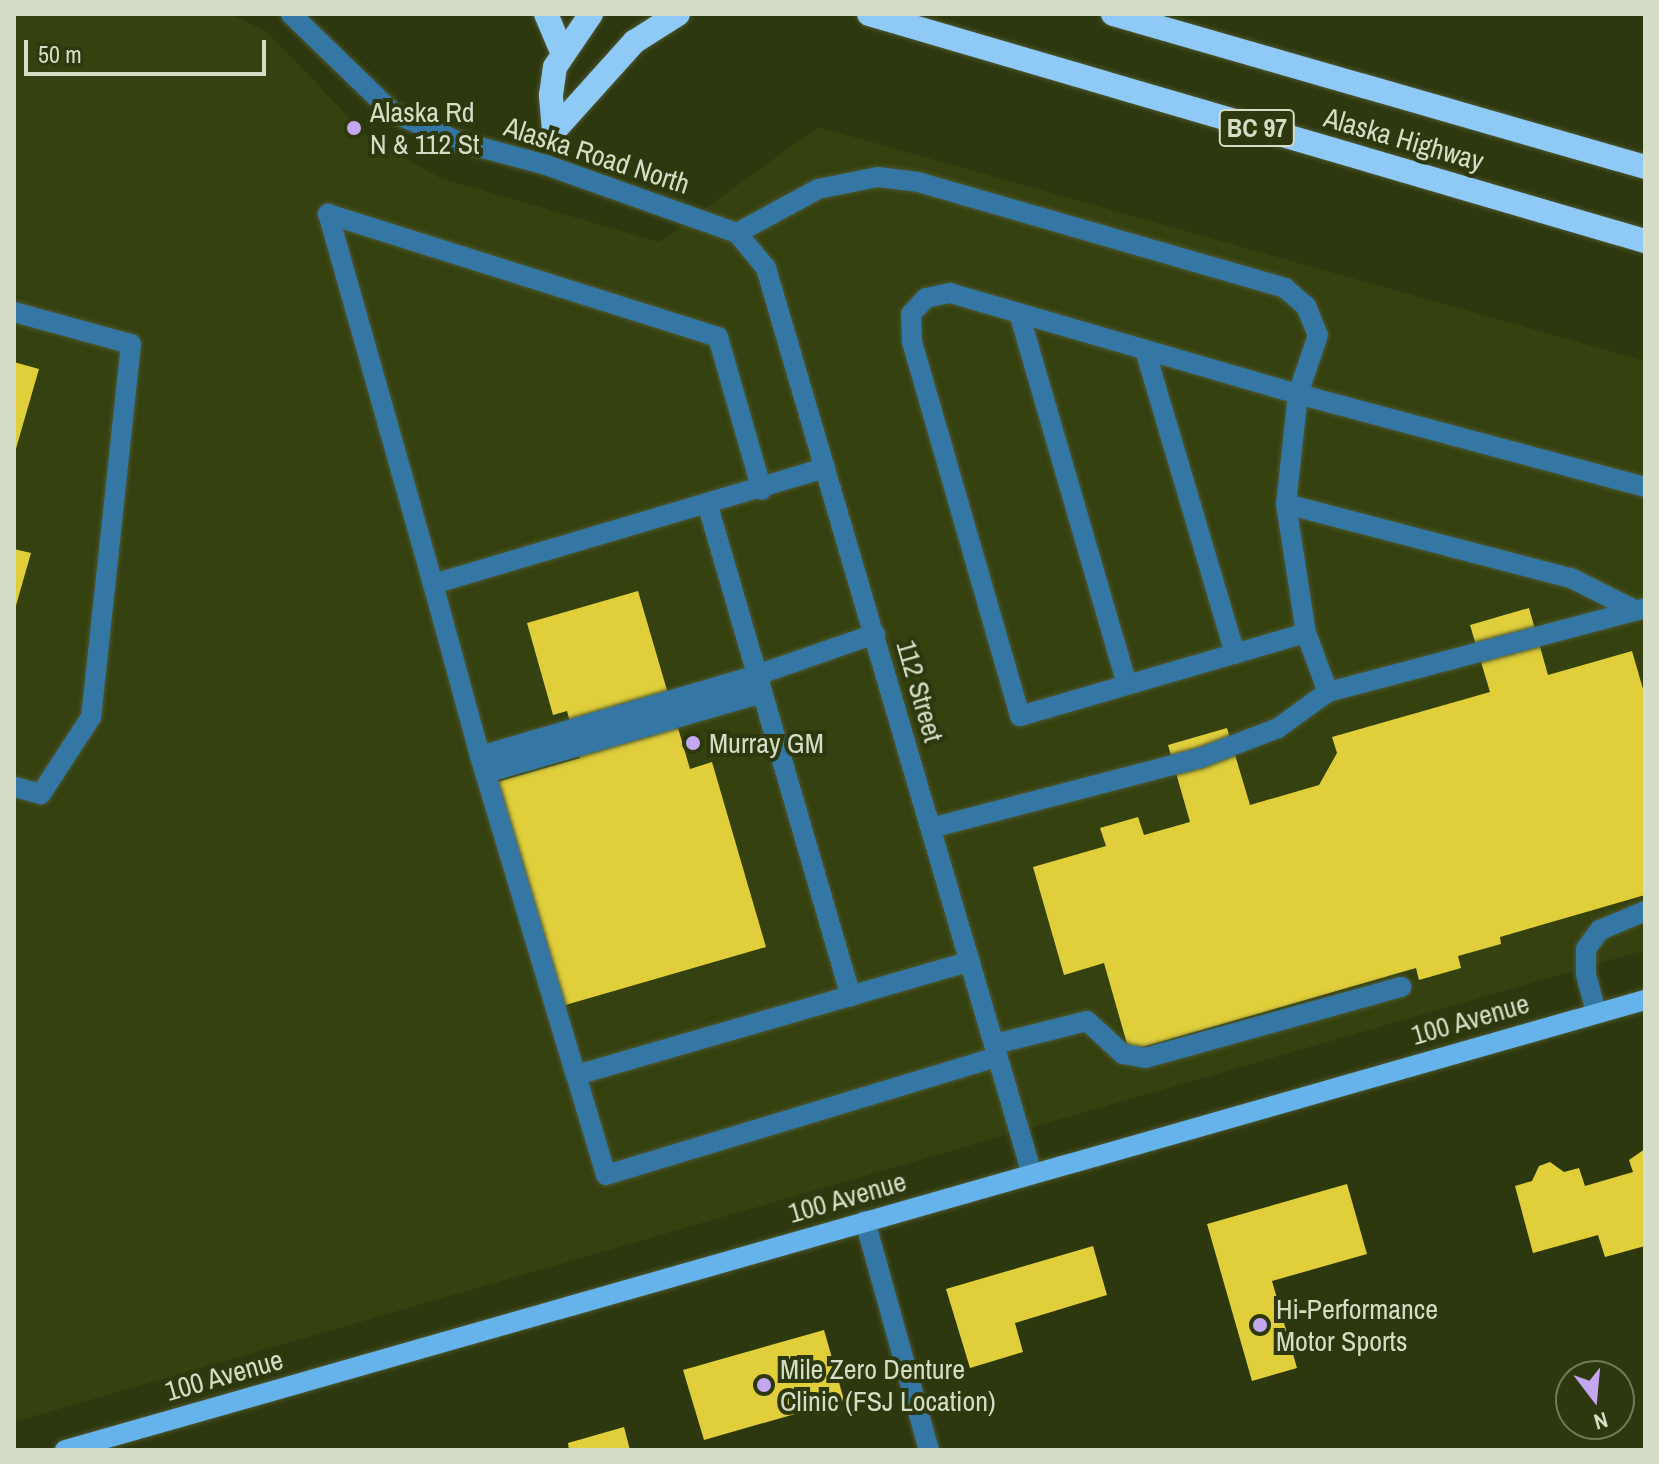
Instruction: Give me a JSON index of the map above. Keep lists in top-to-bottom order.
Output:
{
  "streets": {
    "highway": ["BC 97", "Alaska Highway"],
    "main road": ["100 Avenue"],
    "street": ["Alaska Road North", "112 Street"]
  },
  "crossings": [
    ["Alaska Road North", "112 Street"],
    ["112 Street", "100 Avenue"]
  ],
  "places": [
    "Alaska Rd N & 112 St",
    "Murray GM",
    "Hi-Performance Motor Sports",
    "Mile Zero Denture Clinic (FSJ Location)"
  ],
  "scale_bar": "50 m",
  "north": "bottom"
}
